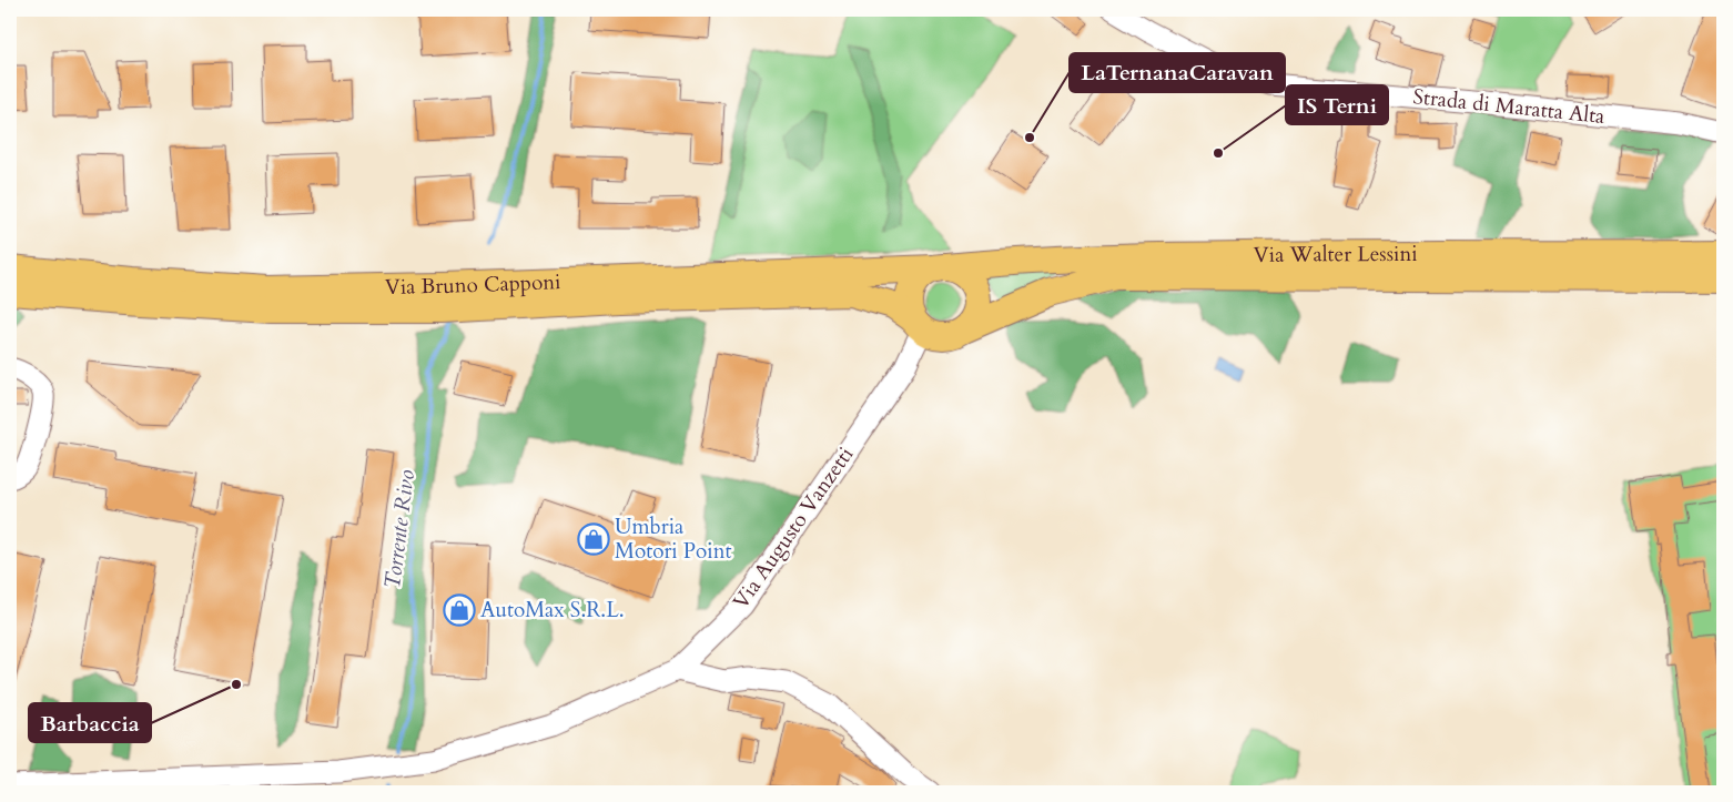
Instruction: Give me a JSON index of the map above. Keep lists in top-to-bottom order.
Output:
{
  "streets": {
    "main road": ["Via Walter Lessini", "Via Bruno Capponi"],
    "street": ["Strada di Maratta Alta", "Via Augusto Vanzetti"]
  },
  "crossings": [
    ["Via Walter Lessini", "Via Bruno Capponi"],
    ["Via Walter Lessini", "Via Augusto Vanzetti"],
    ["Via Bruno Capponi", "Via Augusto Vanzetti"]
  ],
  "water": ["Torrente Rivo"],
  "places": {
    "other": ["LaTernanaCaravan", "IS Terni", "Barbaccia"],
    "shop": ["Umbria Motori Point", "AutoMax S.R.L."]
  }
}
